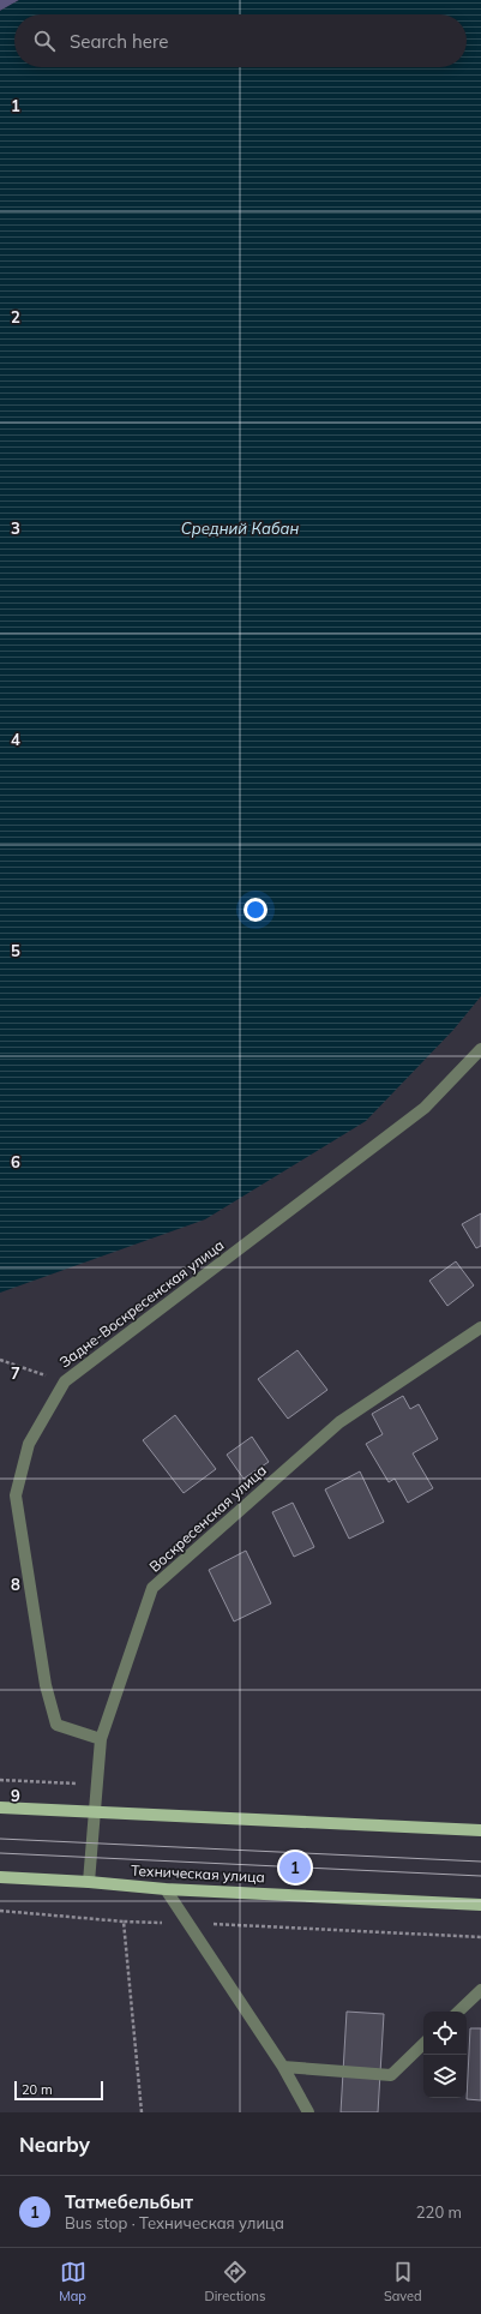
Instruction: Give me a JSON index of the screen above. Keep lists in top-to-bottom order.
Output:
{
  "streets": {
    "main road": ["Техническая улица"],
    "street": ["Задне-Воскресенская улица", "Воскресенская улица"]
  },
  "crossings": [
    ["Задне-Воскресенская улица", "Воскресенская улица"],
    ["Воскресенская улица", "Техническая улица"]
  ],
  "water": ["Средний Кабан"],
  "scale_bar": "20 m",
  "page": {
    "search": "Search here",
    "pins": "1",
    "scale": "20 m",
    "heading": "Nearby",
    "list": [
      {
        "mark": "1",
        "name": "Татмебельбыт",
        "note": "Bus stop · Техническая улица",
        "value": "220 m"
      }
    ],
    "nav": ["Map", "Directions", "Saved"]
  },
  "grid": {
    "rows": [
      "1",
      "2",
      "3",
      "4",
      "5",
      "6",
      "7",
      "8",
      "9"
    ]
  }
}
